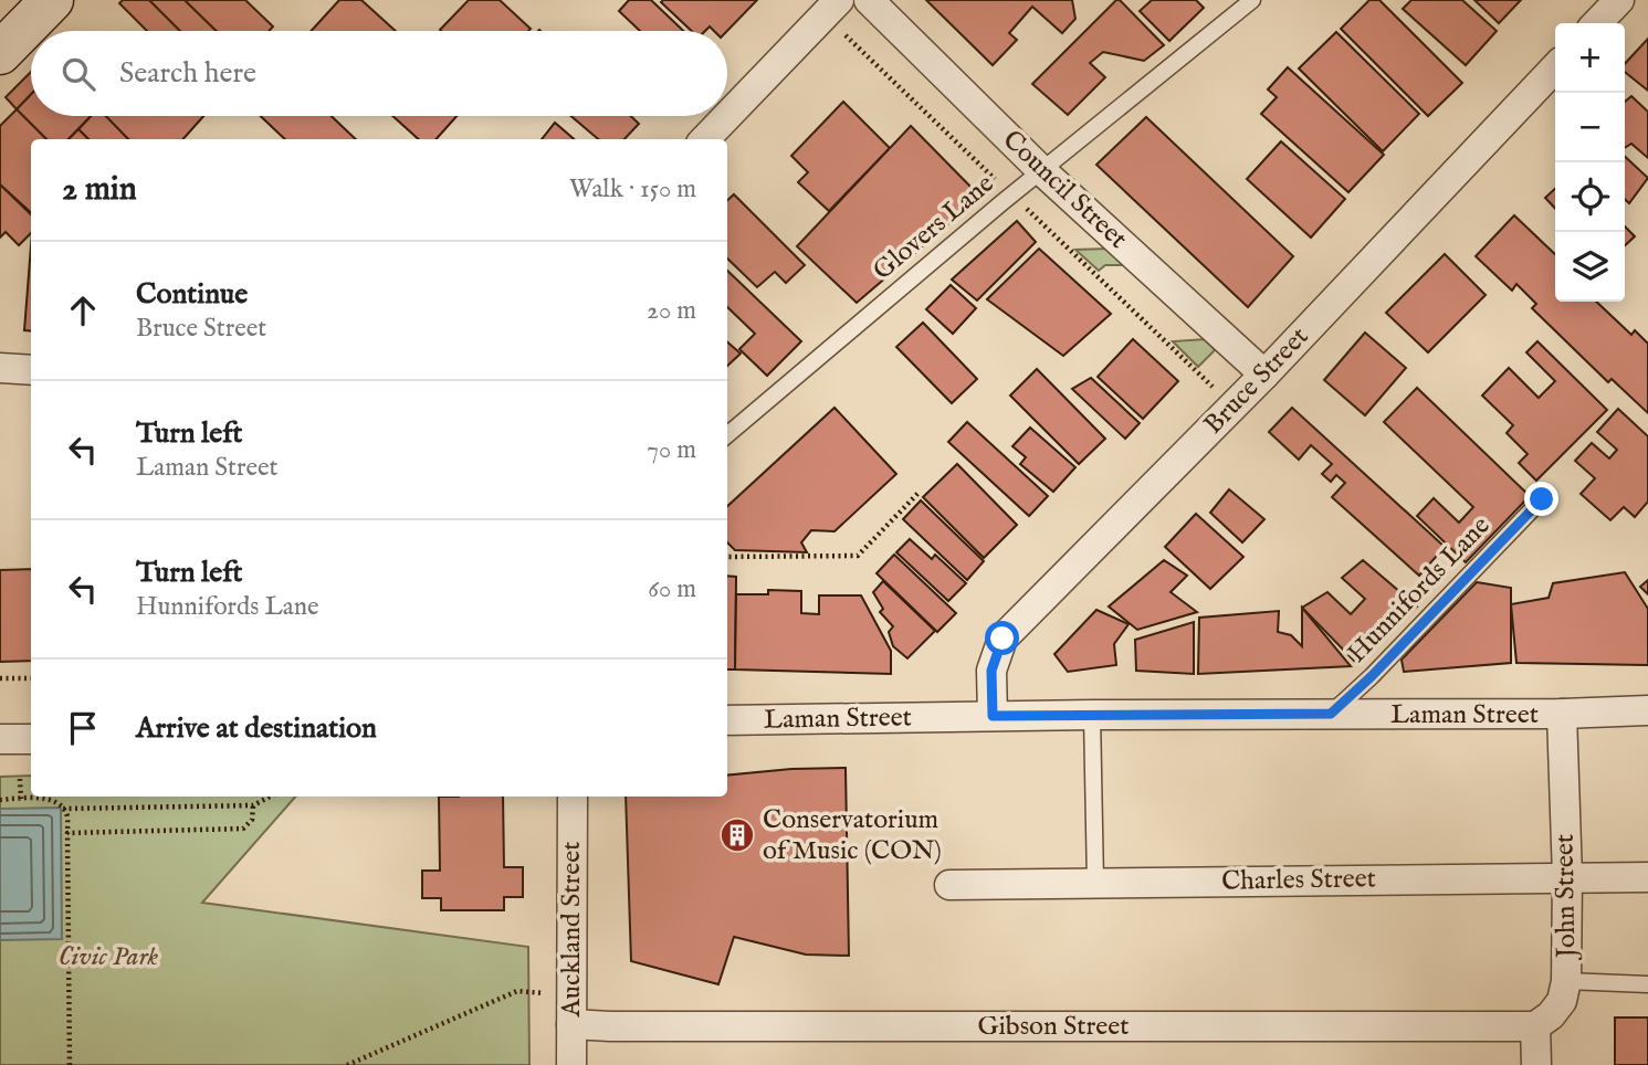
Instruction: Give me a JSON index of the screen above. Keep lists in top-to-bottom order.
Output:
{
  "streets": {
    "street": [
      "Council Street",
      "Bruce Street",
      "Laman Street",
      "Charles Street",
      "John Street",
      "Auckland Street",
      "Gibson Street"
    ],
    "lane": ["Glovers Lane", "Hunnifords Lane"]
  },
  "crossings": [
    ["Council Street", "Glovers Lane"],
    ["Council Street", "Bruce Street"],
    ["Bruce Street", "Laman Street"],
    ["Hunnifords Lane", "Laman Street"],
    ["Laman Street", "John Street"],
    ["Charles Street", "John Street"],
    ["John Street", "Gibson Street"],
    ["Auckland Street", "Gibson Street"]
  ],
  "parks": ["Civic Park"],
  "places": {
    "building": ["Conservatorium of Music (CON)"]
  },
  "page": {
    "map_buttons": ["+", "−"],
    "search": "Search here",
    "heading": ["2 min", "Walk · 150 m"],
    "list": [
      ["Continue", "Bruce Street", "20 m"],
      ["Turn left", "Laman Street", "70 m"],
      ["Turn left", "Hunnifords Lane", "60 m"],
      "Arrive at destination"
    ]
  }
}
